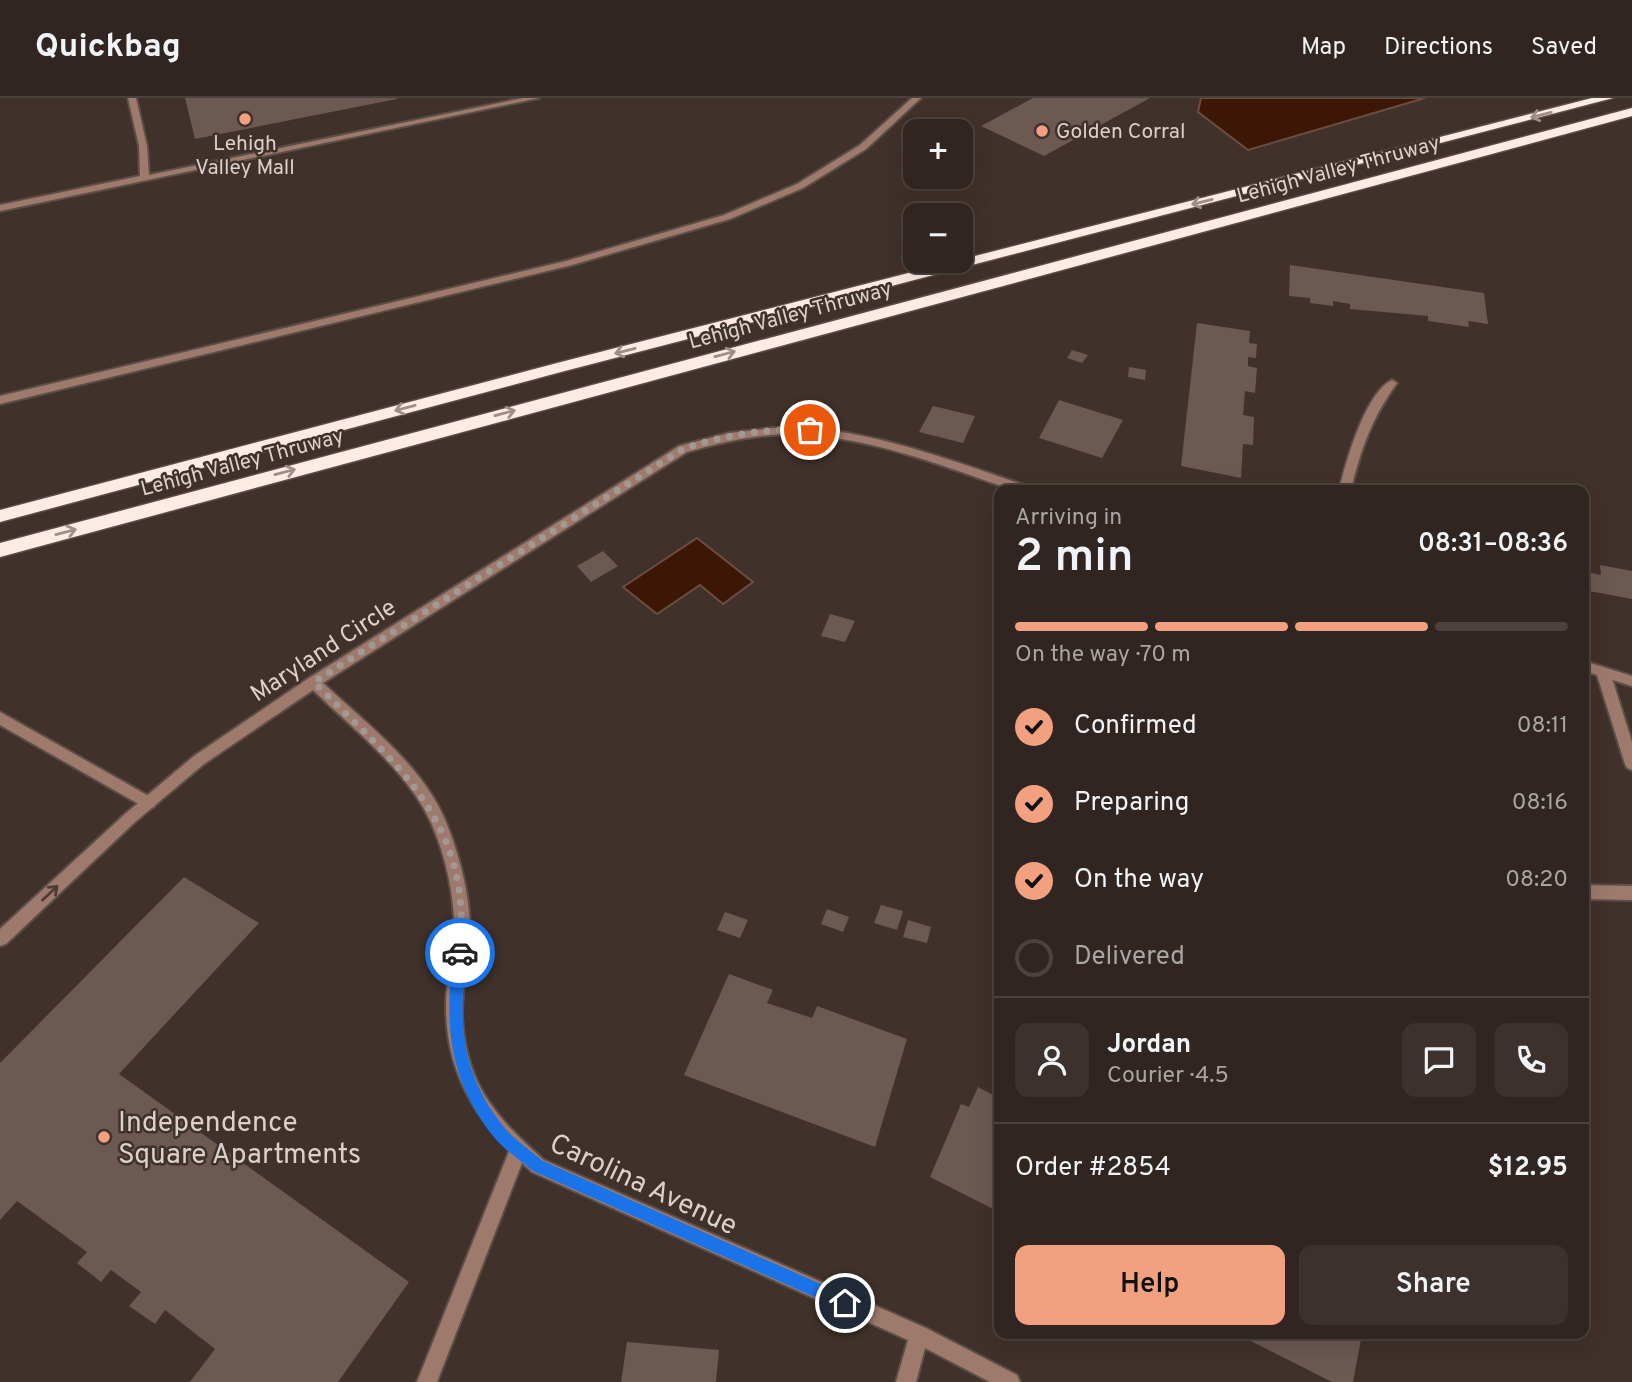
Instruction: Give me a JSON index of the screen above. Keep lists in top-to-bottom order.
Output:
{
  "streets": {
    "highway": ["Lehigh Valley Thruway"],
    "street": ["Maryland Circle", "Carolina Avenue"]
  },
  "crossings": [
    ["Maryland Circle", "Carolina Avenue"]
  ],
  "places": ["Lehigh Valley Mall", "Golden Corral", "Independence Square Apartments"],
  "page": {
    "header": "Quickbag",
    "nav": ["Map", "Directions", "Saved"],
    "map_buttons": ["+", "−"],
    "heading": ["2 min", "Arriving in", "08:31–08:36"],
    "panel": [
      "Jordan",
      "Courier · 4.5",
      "Order #2854",
      "$12.95"
    ],
    "bar": "On the way · 70 m",
    "list": [
      ["Confirmed", "08:11"],
      ["Preparing", "08:16"],
      ["On the way", "08:20"],
      "Delivered"
    ],
    "buttons": ["Help", "Share"]
  }
}
